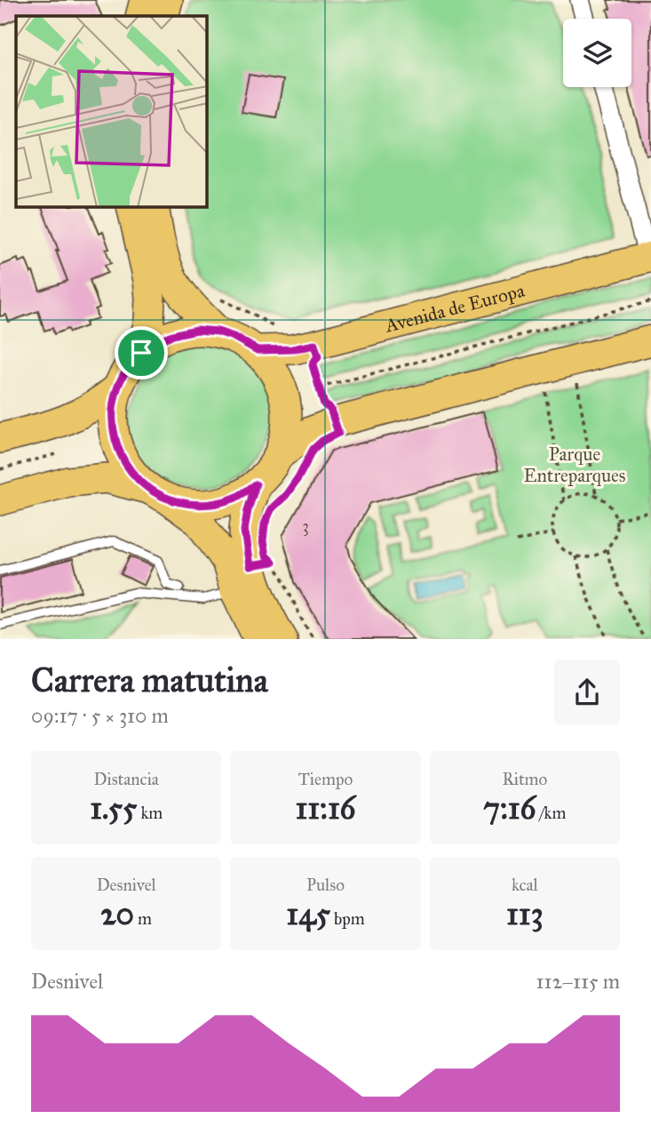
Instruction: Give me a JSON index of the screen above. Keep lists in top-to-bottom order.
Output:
{
  "streets": {
    "main road": ["Avenida de Europa"]
  },
  "parks": ["Parque Entreparques"],
  "house_numbers": ["3"],
  "page": {
    "heading": ["Carrera matutina", "09:17 · 5 × 310 m"],
    "stats": [
      ["Distancia", "1.55 km"],
      ["Tiempo", "11:16"],
      ["Ritmo", "7:16 /km"],
      ["Desnivel", "20 m"],
      ["Pulso", "145 bpm"],
      ["kcal", "113"]
    ],
    "chart": ["Desnivel", "112–115 m"]
  }
}
